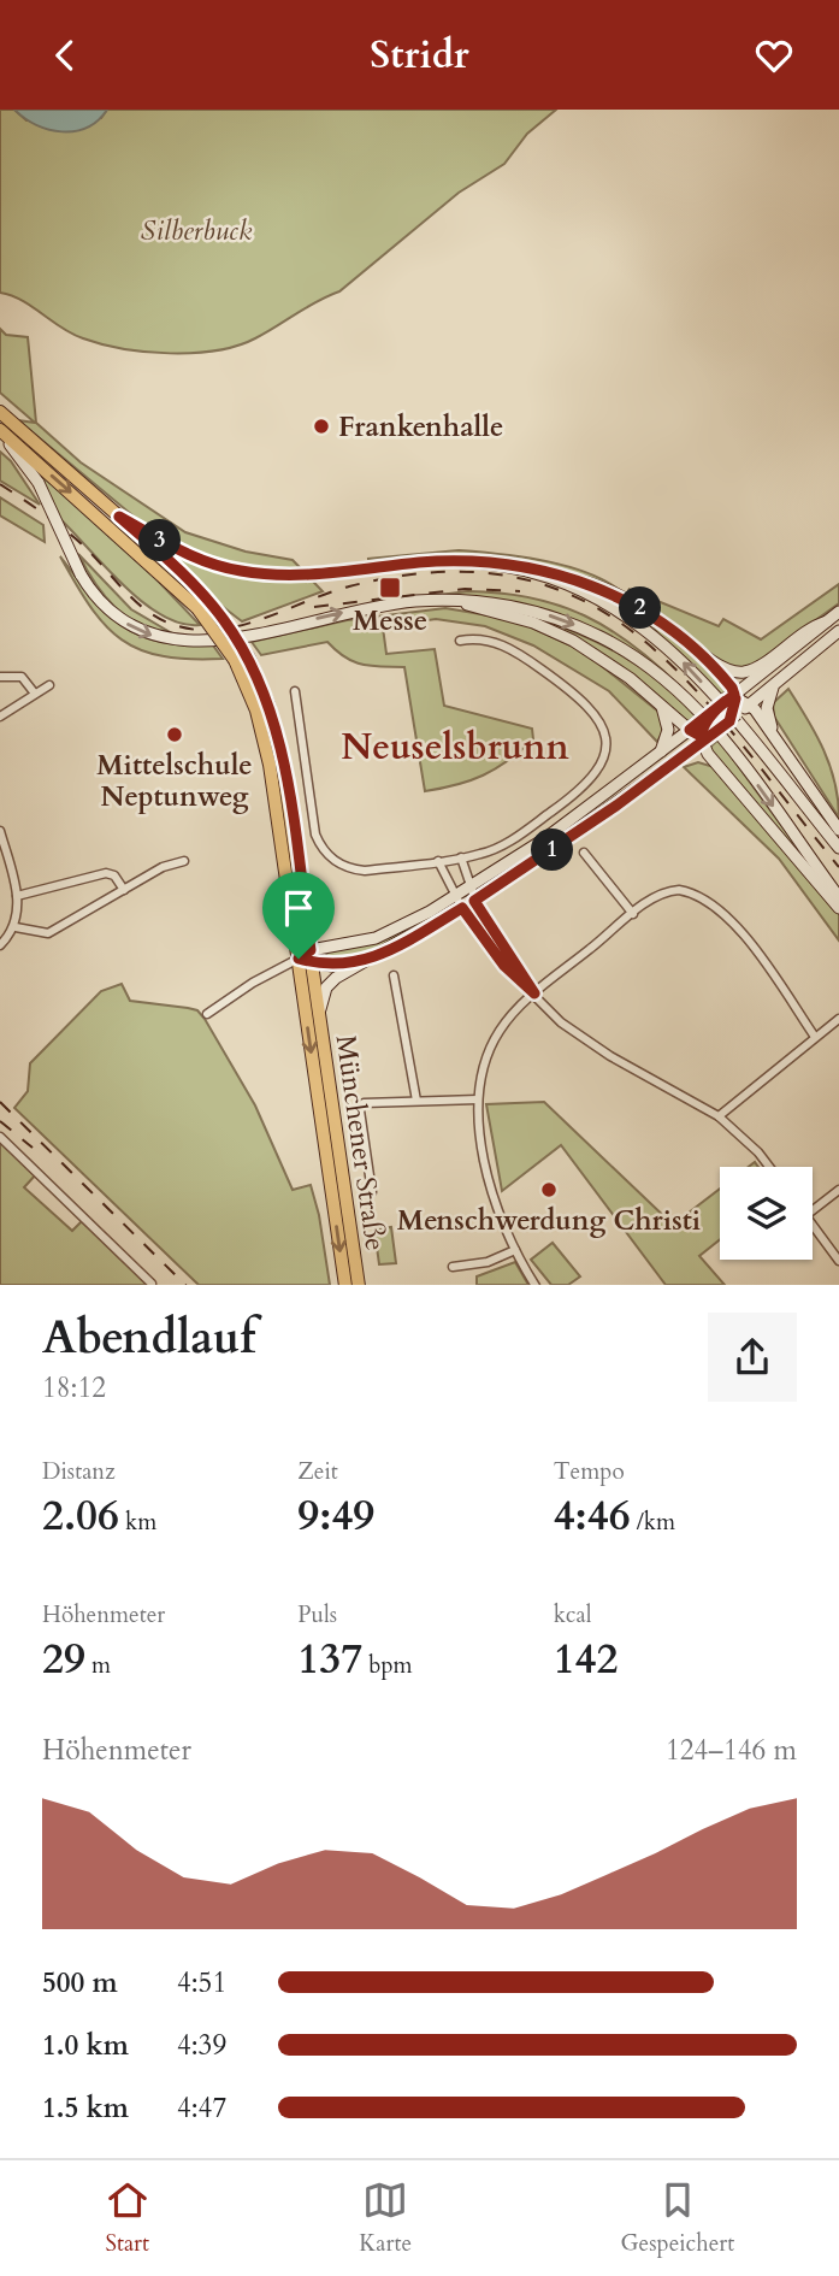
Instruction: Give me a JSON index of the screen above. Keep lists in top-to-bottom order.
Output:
{
  "streets": {
    "main road": ["Münchener Straße"]
  },
  "districts": ["Neuselsbrunn"],
  "parks": ["Silberbuck"],
  "places": {
    "other": ["Frankenhalle", "Mittelschule Neptunweg", "Menschwerdung Christi"],
    "transit": ["Messe"]
  },
  "page": {
    "header": "Stridr",
    "pins": ["3", "2", "1"],
    "heading": ["Abendlauf", "18:12"],
    "stats": [
      ["Distanz", "2.06 km"],
      ["Zeit", "9:49"],
      ["Tempo", "4:46 /km"],
      ["Höhenmeter", "29 m"],
      ["Puls", "137 bpm"],
      ["kcal", "142"]
    ],
    "chart": ["Höhenmeter", "124–146 m"],
    "list": [
      {
        "name": "500 m",
        "note": "4:51"
      },
      {
        "name": "1.0 km",
        "note": "4:39"
      },
      {
        "name": "1.5 km",
        "note": "4:47"
      }
    ],
    "tabs": ["Start", "Karte", "Gespeichert"]
  }
}
